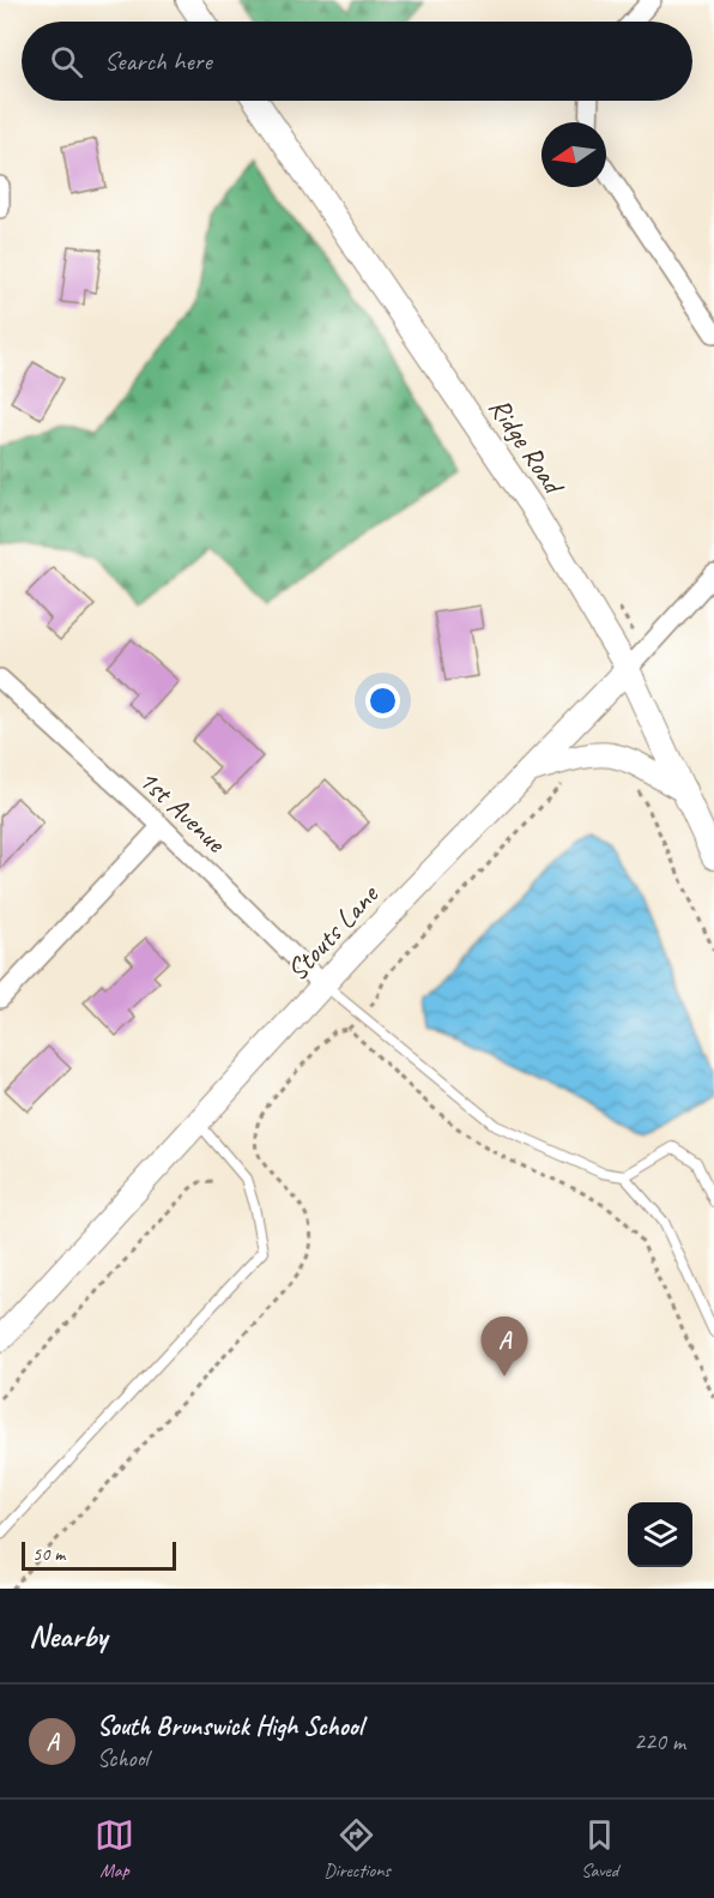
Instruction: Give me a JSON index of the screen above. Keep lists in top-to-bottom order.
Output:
{
  "streets": {
    "street": ["Ridge Road", "1st Avenue", "Stouts Lane"]
  },
  "crossings": [
    ["Ridge Road", "Stouts Lane"],
    ["1st Avenue", "Stouts Lane"]
  ],
  "scale_bar": "50 m",
  "north": "left",
  "page": {
    "search": "Search here",
    "pins": "A",
    "scale": "50 m",
    "heading": "Nearby",
    "list": [
      {
        "mark": "A",
        "name": "South Brunswick High School",
        "note": "School",
        "value": "220 m"
      }
    ],
    "nav": ["Map", "Directions", "Saved"]
  }
}
